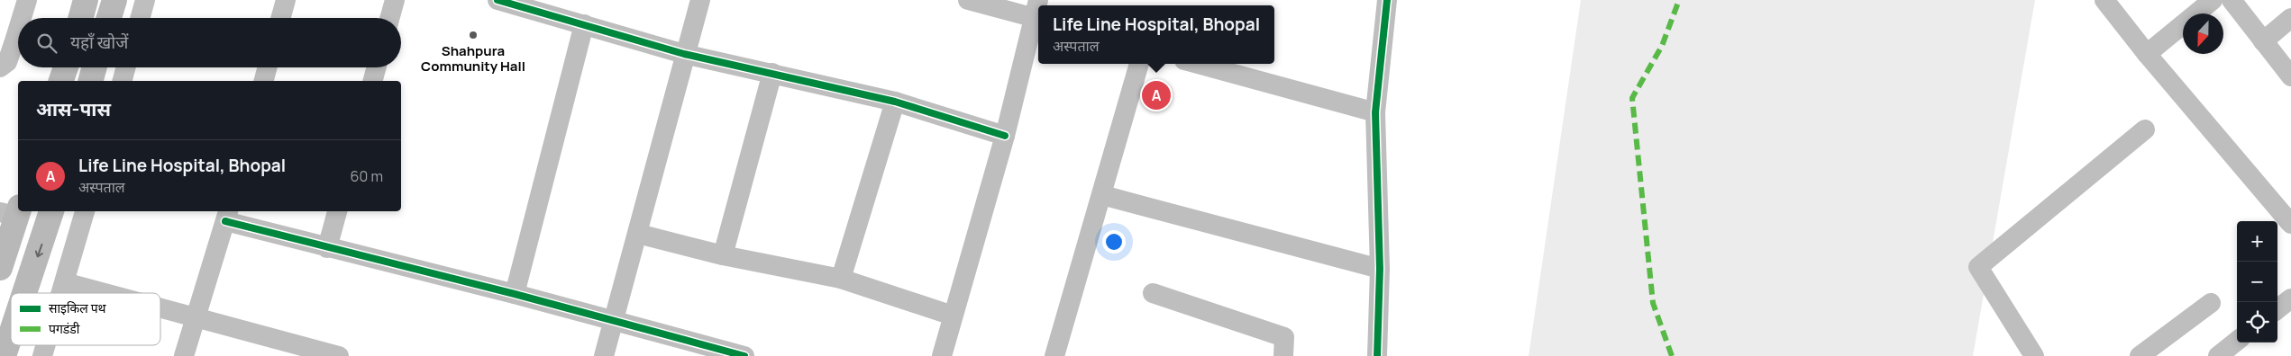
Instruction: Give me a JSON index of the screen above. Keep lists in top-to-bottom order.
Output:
{
  "places": ["Shahpura Community Hall"],
  "legend": ["साइकिल पथ", "पगडंडी"],
  "north": "bottom",
  "page": {
    "popup": ["Life Line Hospital, Bhopal", "अस्पताल"],
    "search": "यहाँ खोजें",
    "pins": "A",
    "heading": "आस-पास",
    "list": [
      {
        "mark": "A",
        "name": "Life Line Hospital, Bhopal",
        "note": "अस्पताल",
        "value": "60 m"
      }
    ],
    "map_buttons": ["+", "−"]
  }
}
